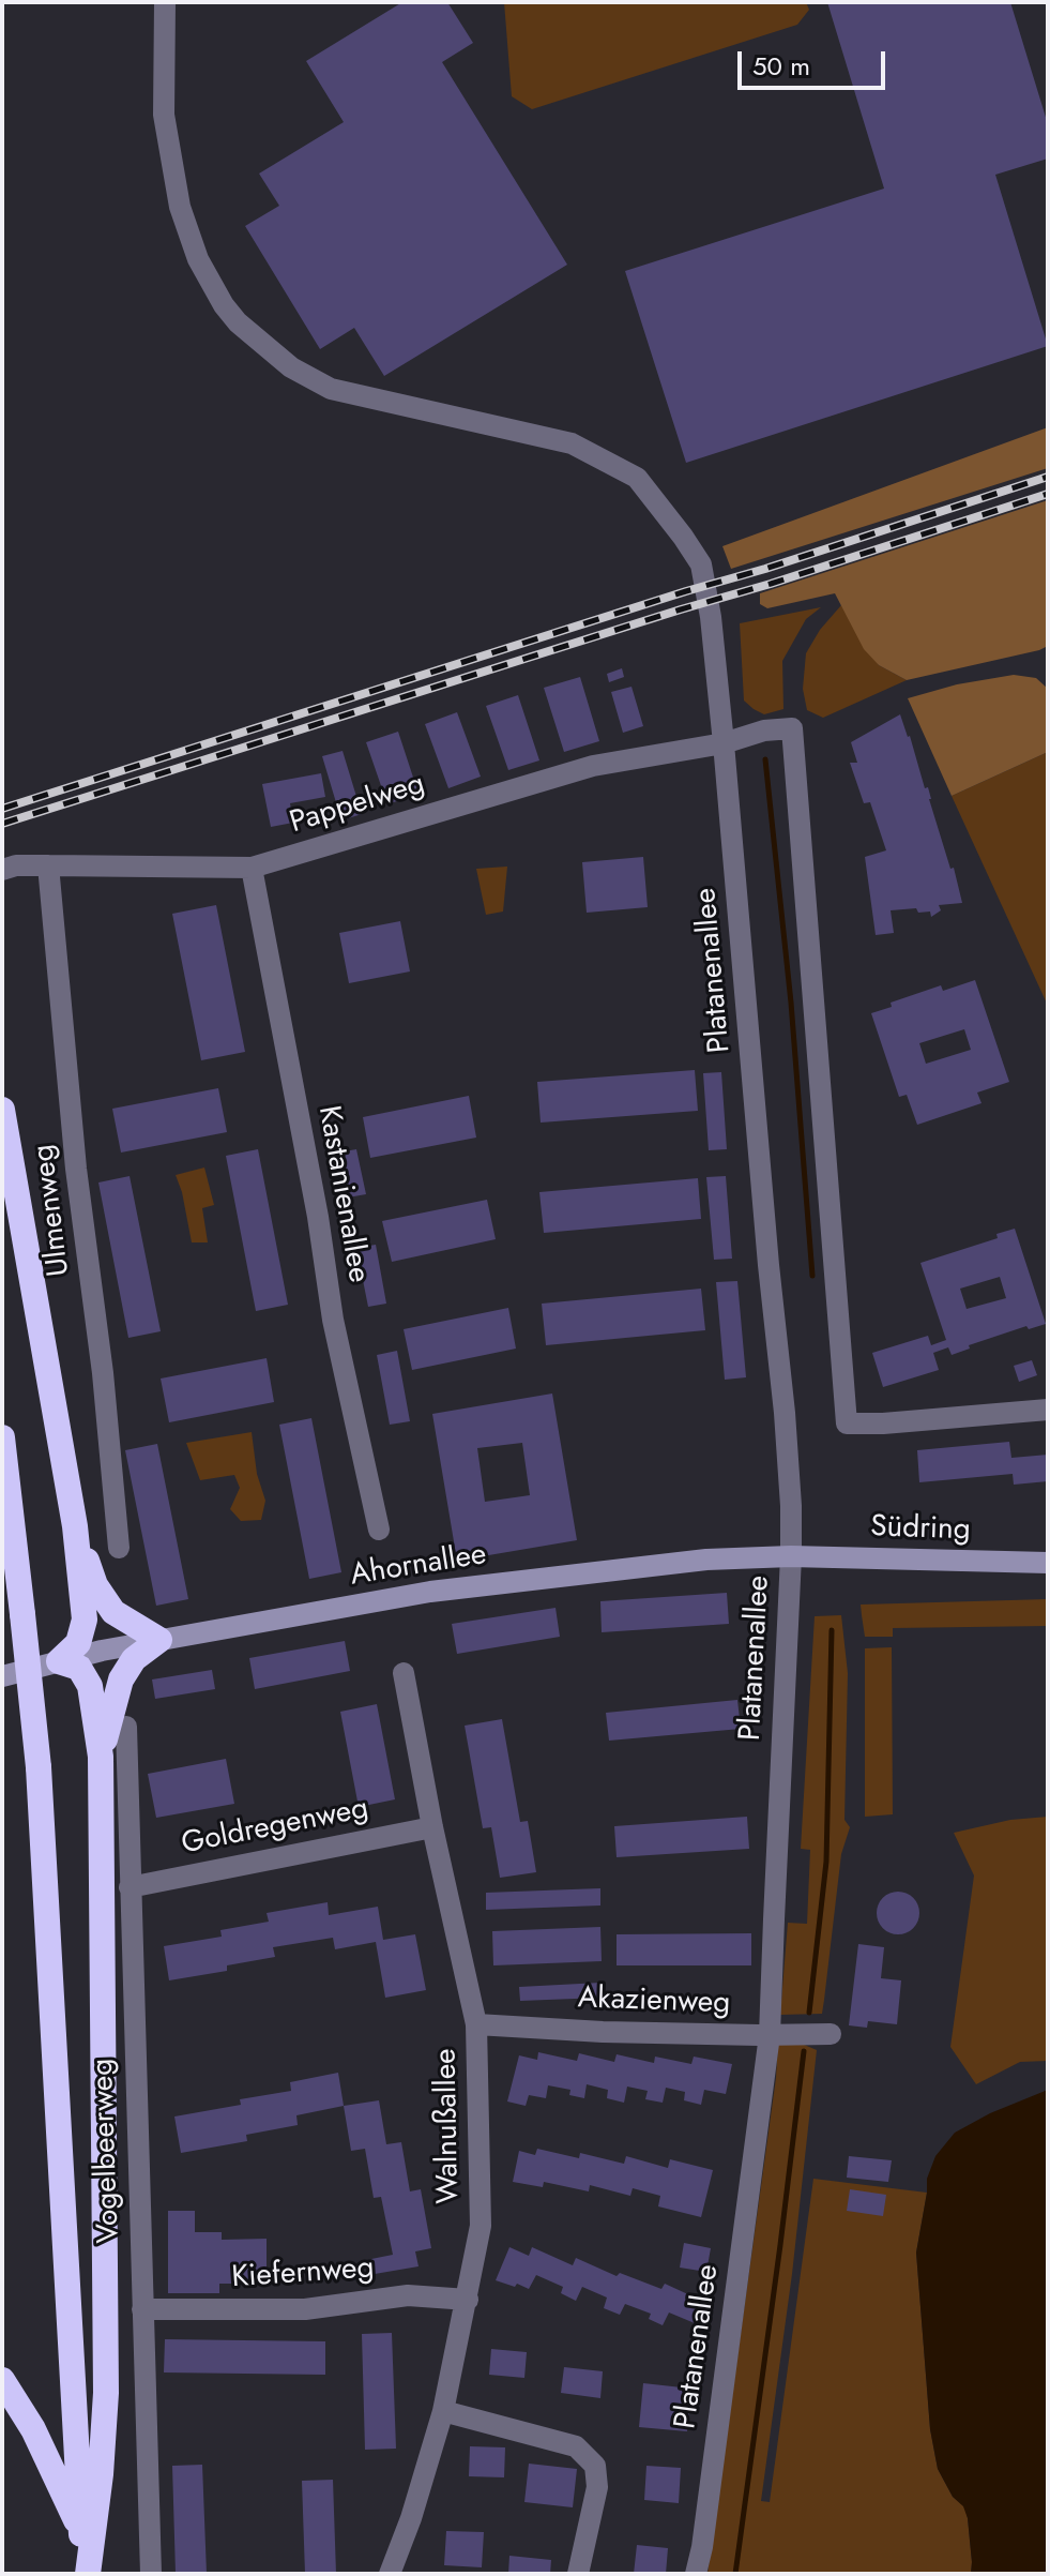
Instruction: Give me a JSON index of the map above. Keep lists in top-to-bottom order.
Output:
{
  "streets": {
    "street": [
      "Pappelweg",
      "Platanenallee",
      "Kastanienallee",
      "Ulmenweg",
      "Südring",
      "Ahornallee",
      "Goldregenweg",
      "Akazienweg",
      "Walnußallee",
      "Vogelbeerweg",
      "Kiefernweg"
    ]
  },
  "crossings": [
    ["Pappelweg", "Platanenallee"],
    ["Pappelweg", "Kastanienallee"],
    ["Pappelweg", "Ulmenweg"],
    ["Platanenallee", "Südring"],
    ["Platanenallee", "Ahornallee"],
    ["Platanenallee", "Akazienweg"],
    ["Südring", "Ahornallee"],
    ["Goldregenweg", "Walnußallee"],
    ["Goldregenweg", "Vogelbeerweg"],
    ["Akazienweg", "Walnußallee"],
    ["Walnußallee", "Kiefernweg"],
    ["Vogelbeerweg", "Kiefernweg"]
  ],
  "scale_bar": "50 m"
}
